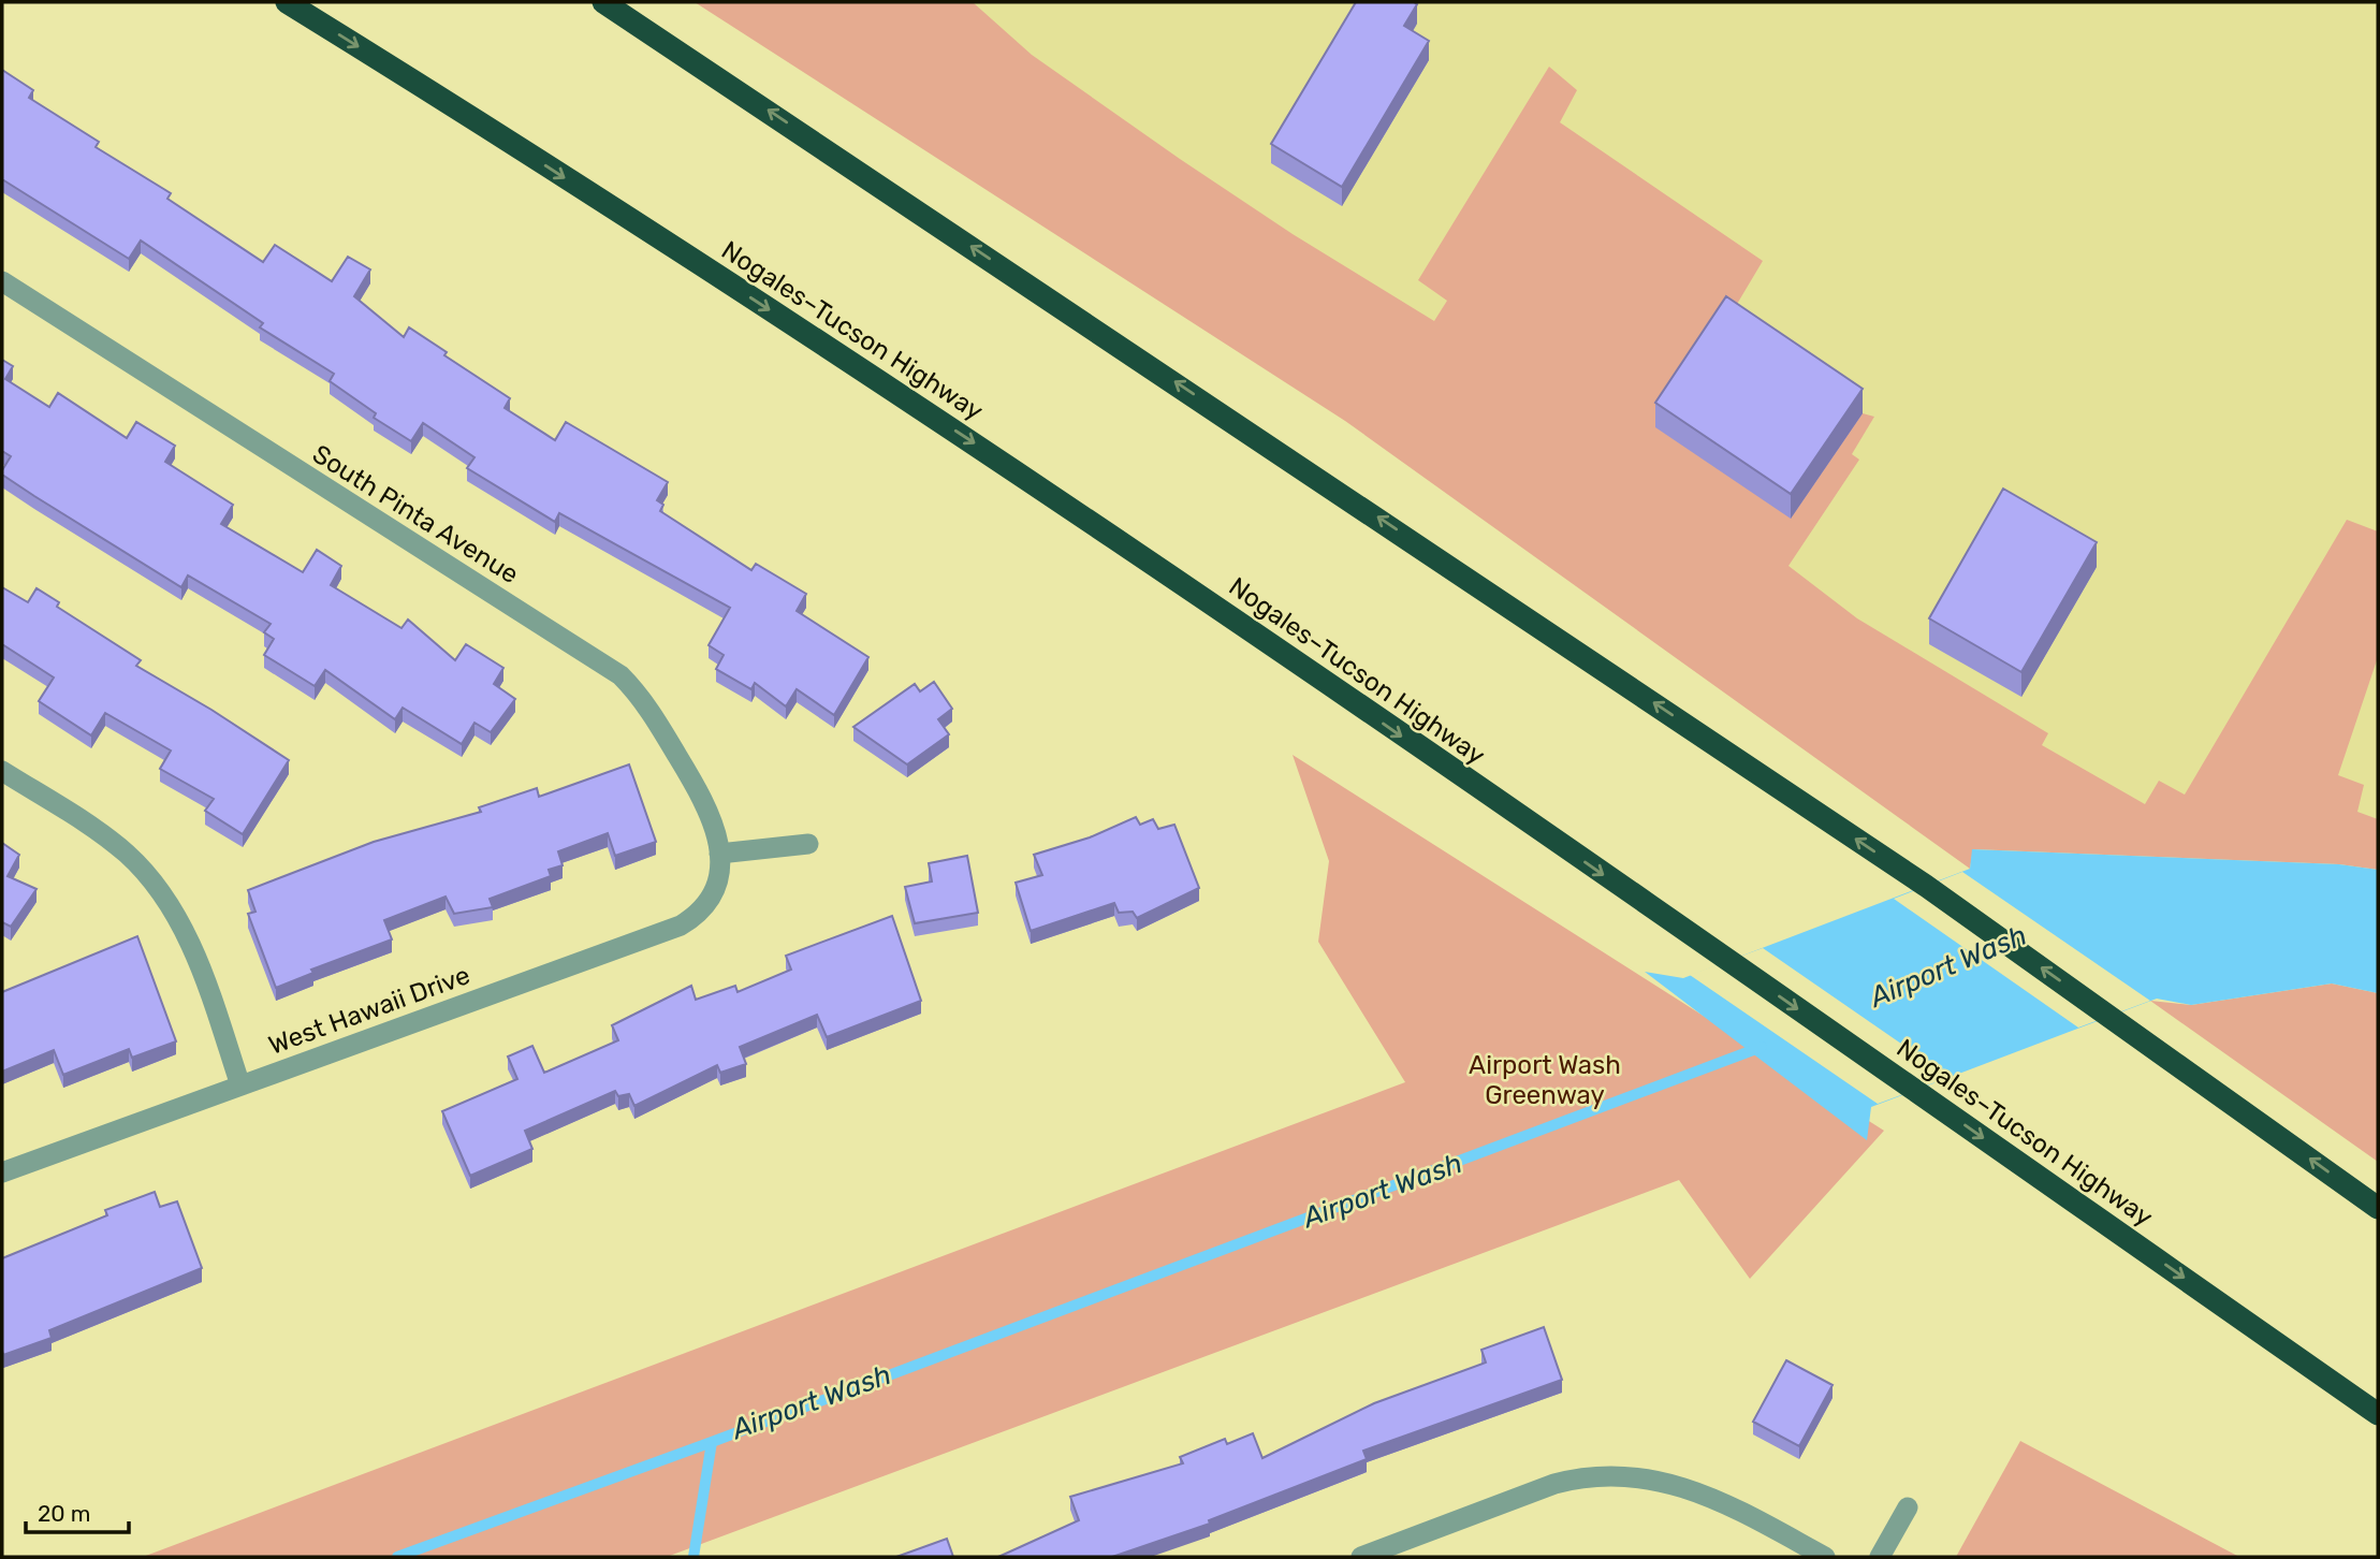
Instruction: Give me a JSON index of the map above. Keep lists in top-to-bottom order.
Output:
{
  "streets": {
    "highway": ["Nogales–Tucson Highway"],
    "street": ["South Pinta Avenue", "West Hawaii Drive"]
  },
  "crossings": [
    ["South Pinta Avenue", "West Hawaii Drive"]
  ],
  "water": ["Airport Wash"],
  "parks": ["Airport Wash Greenway"],
  "scale_bar": "20 m"
}
